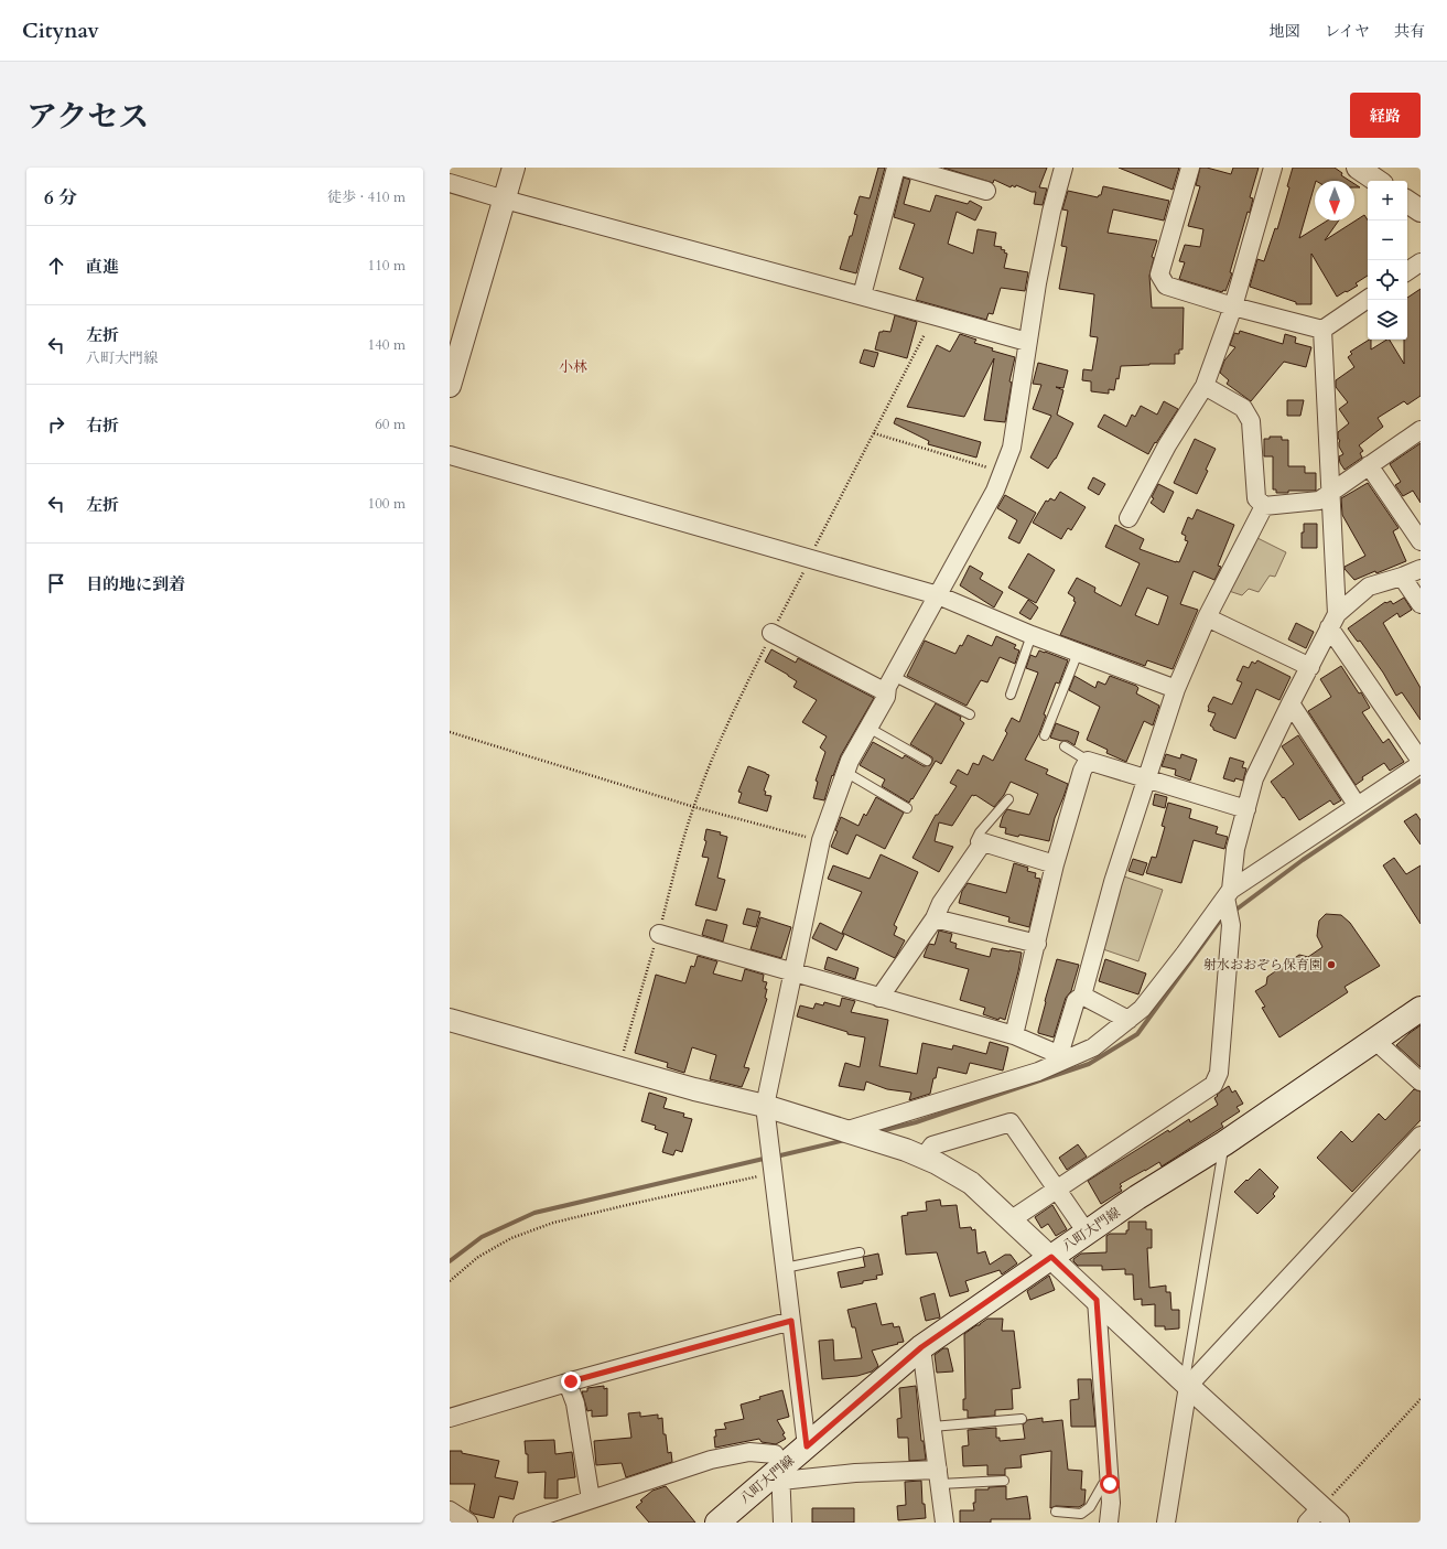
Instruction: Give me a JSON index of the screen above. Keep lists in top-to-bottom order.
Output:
{
  "streets": {
    "main road": ["八町大門線"]
  },
  "districts": ["小林"],
  "places": ["射水おおぞら保育園"],
  "north": "bottom",
  "page": {
    "header": "Citynav",
    "nav": ["地図", "レイヤ", "共有"],
    "title": "アクセス",
    "buttons": "経路",
    "heading": ["6 分", "徒歩 · 410 m"],
    "map_buttons": ["+", "−"],
    "list": [
      ["直進", "110 m"],
      ["左折", "八町大門線", "140 m"],
      ["右折", "60 m"],
      ["左折", "100 m"],
      "目的地に到着"
    ]
  }
}
